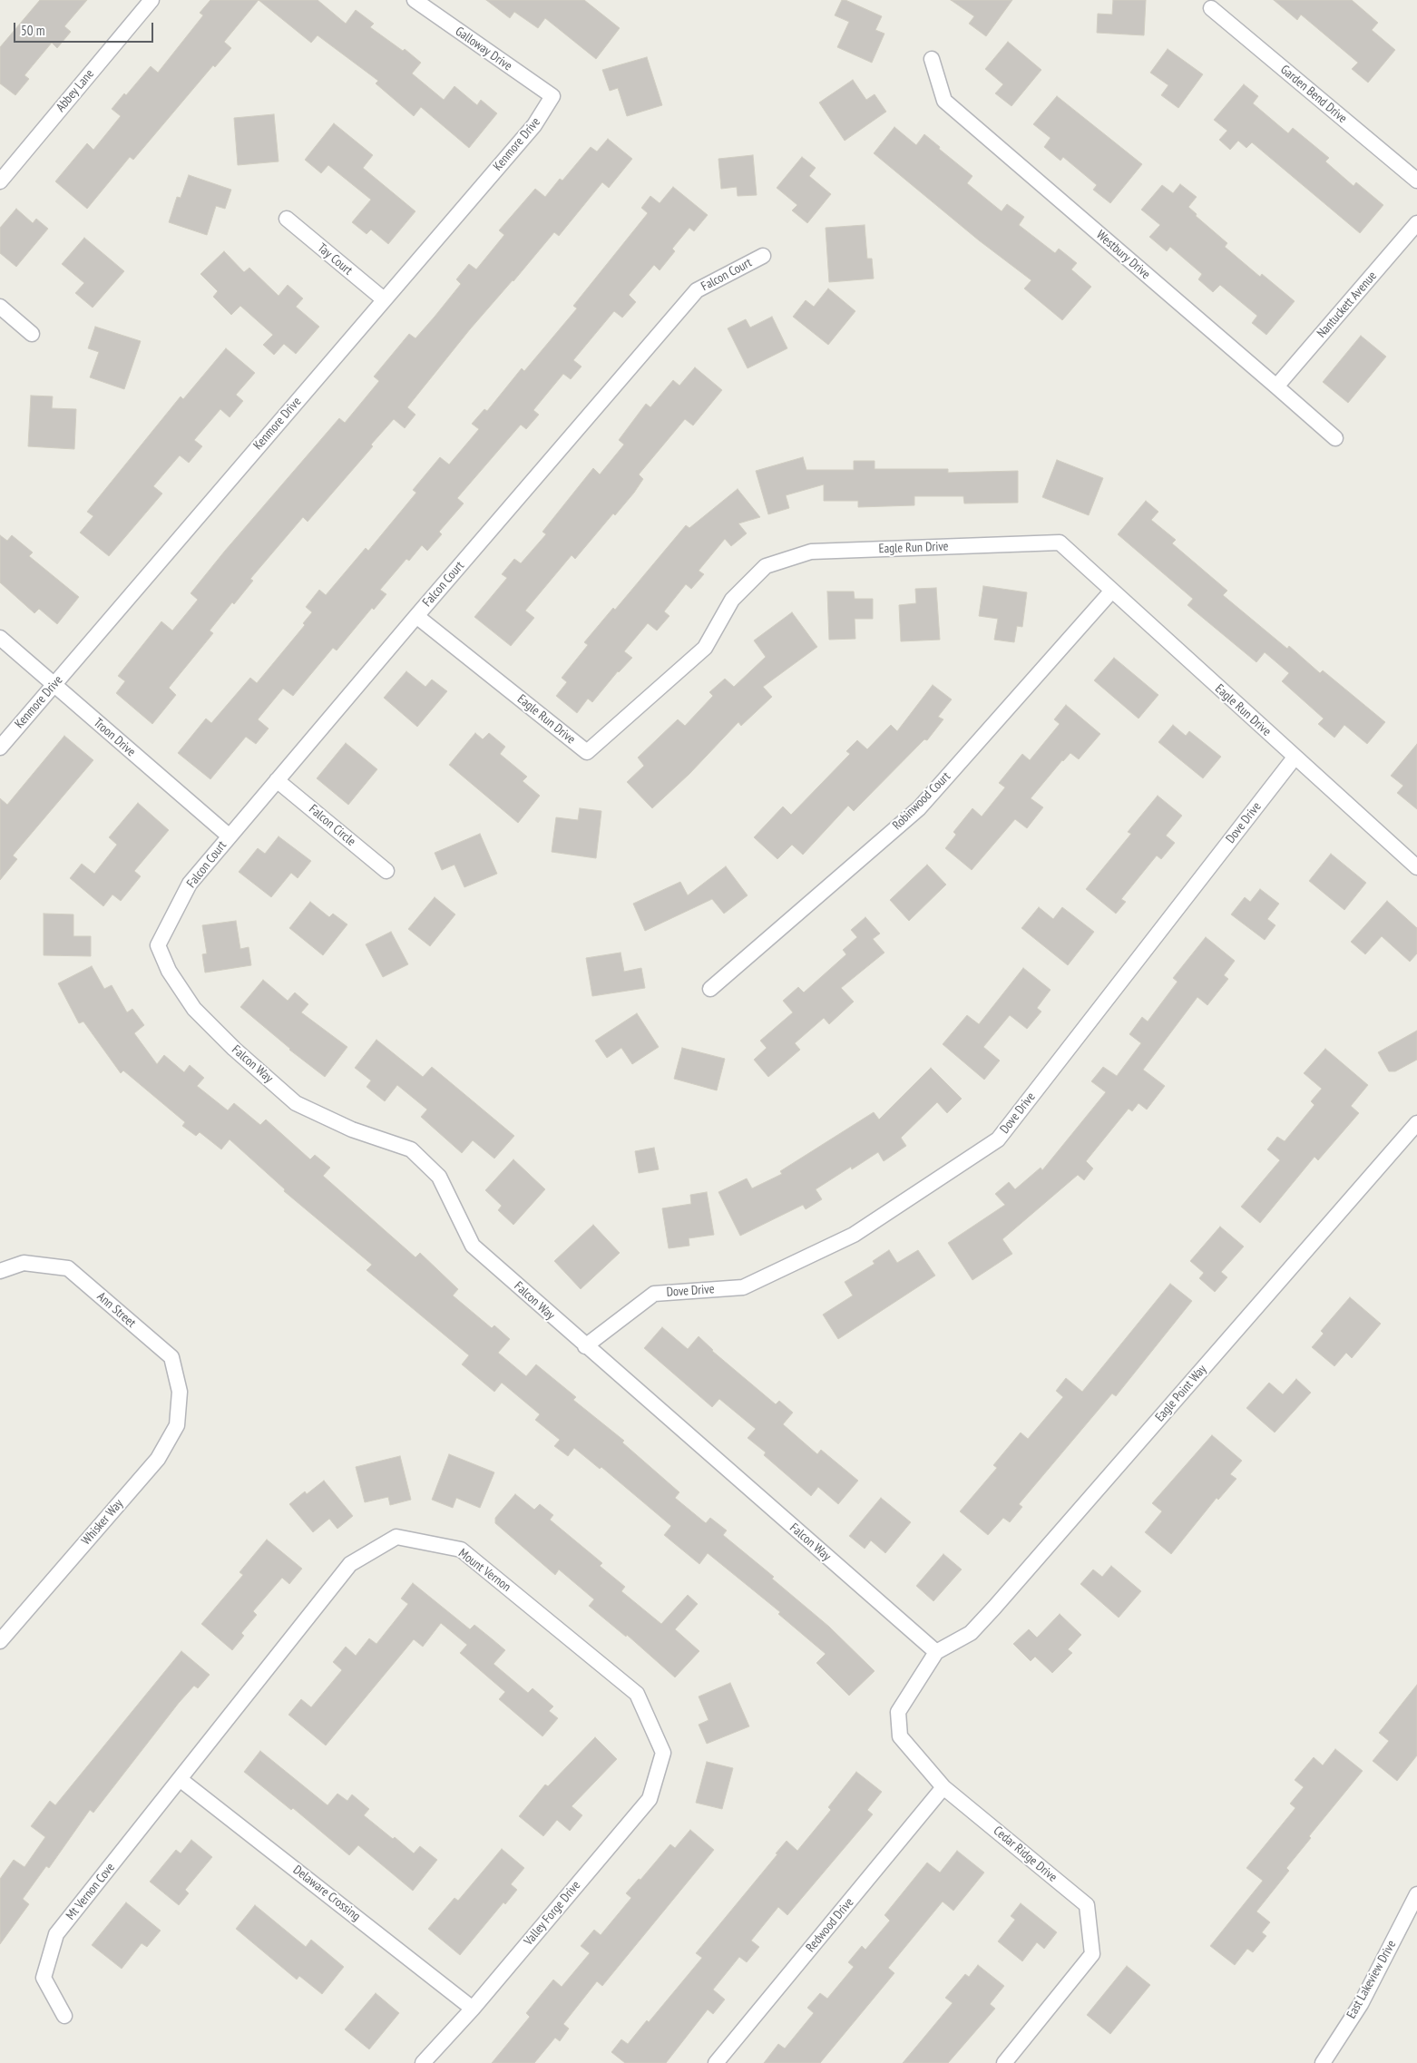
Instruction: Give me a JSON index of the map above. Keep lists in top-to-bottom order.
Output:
{
  "streets": {
    "street": [
      "Galloway Drive",
      "Abbey Lane",
      "Garden Bend Drive",
      "Kenmore Drive",
      "Westbury Drive",
      "Tay Court",
      "Falcon Court",
      "Nantuckett Avenue",
      "Eagle Run Drive",
      "Troon Drive",
      "Robinwood Court",
      "Dove Drive",
      "Falcon Circle",
      "Falcon Way",
      "Ann Street",
      "Eagle Point Way",
      "Whisker Way",
      "Mount Vernon",
      "Cedar Ridge Drive",
      "Mt Vernon Cove",
      "Delaware Crossing",
      "Valley Forge Drive",
      "Redwood Drive",
      "East Lakeview Drive"
    ]
  },
  "crossings": [
    ["Galloway Drive", "Kenmore Drive"],
    ["Kenmore Drive", "Tay Court"],
    ["Kenmore Drive", "Troon Drive"],
    ["Westbury Drive", "Nantuckett Avenue"],
    ["Falcon Court", "Eagle Run Drive"],
    ["Falcon Court", "Troon Drive"],
    ["Falcon Court", "Falcon Circle"],
    ["Falcon Court", "Falcon Way"],
    ["Eagle Run Drive", "Robinwood Court"],
    ["Eagle Run Drive", "Dove Drive"],
    ["Dove Drive", "Falcon Way"],
    ["Falcon Way", "Eagle Point Way"],
    ["Falcon Way", "Cedar Ridge Drive"],
    ["Ann Street", "Whisker Way"],
    ["Eagle Point Way", "Cedar Ridge Drive"],
    ["Mount Vernon", "Mt Vernon Cove"],
    ["Mount Vernon", "Delaware Crossing"],
    ["Mount Vernon", "Valley Forge Drive"],
    ["Cedar Ridge Drive", "Redwood Drive"],
    ["Mt Vernon Cove", "Delaware Crossing"],
    ["Delaware Crossing", "Valley Forge Drive"]
  ],
  "scale_bar": "50 m"
}
